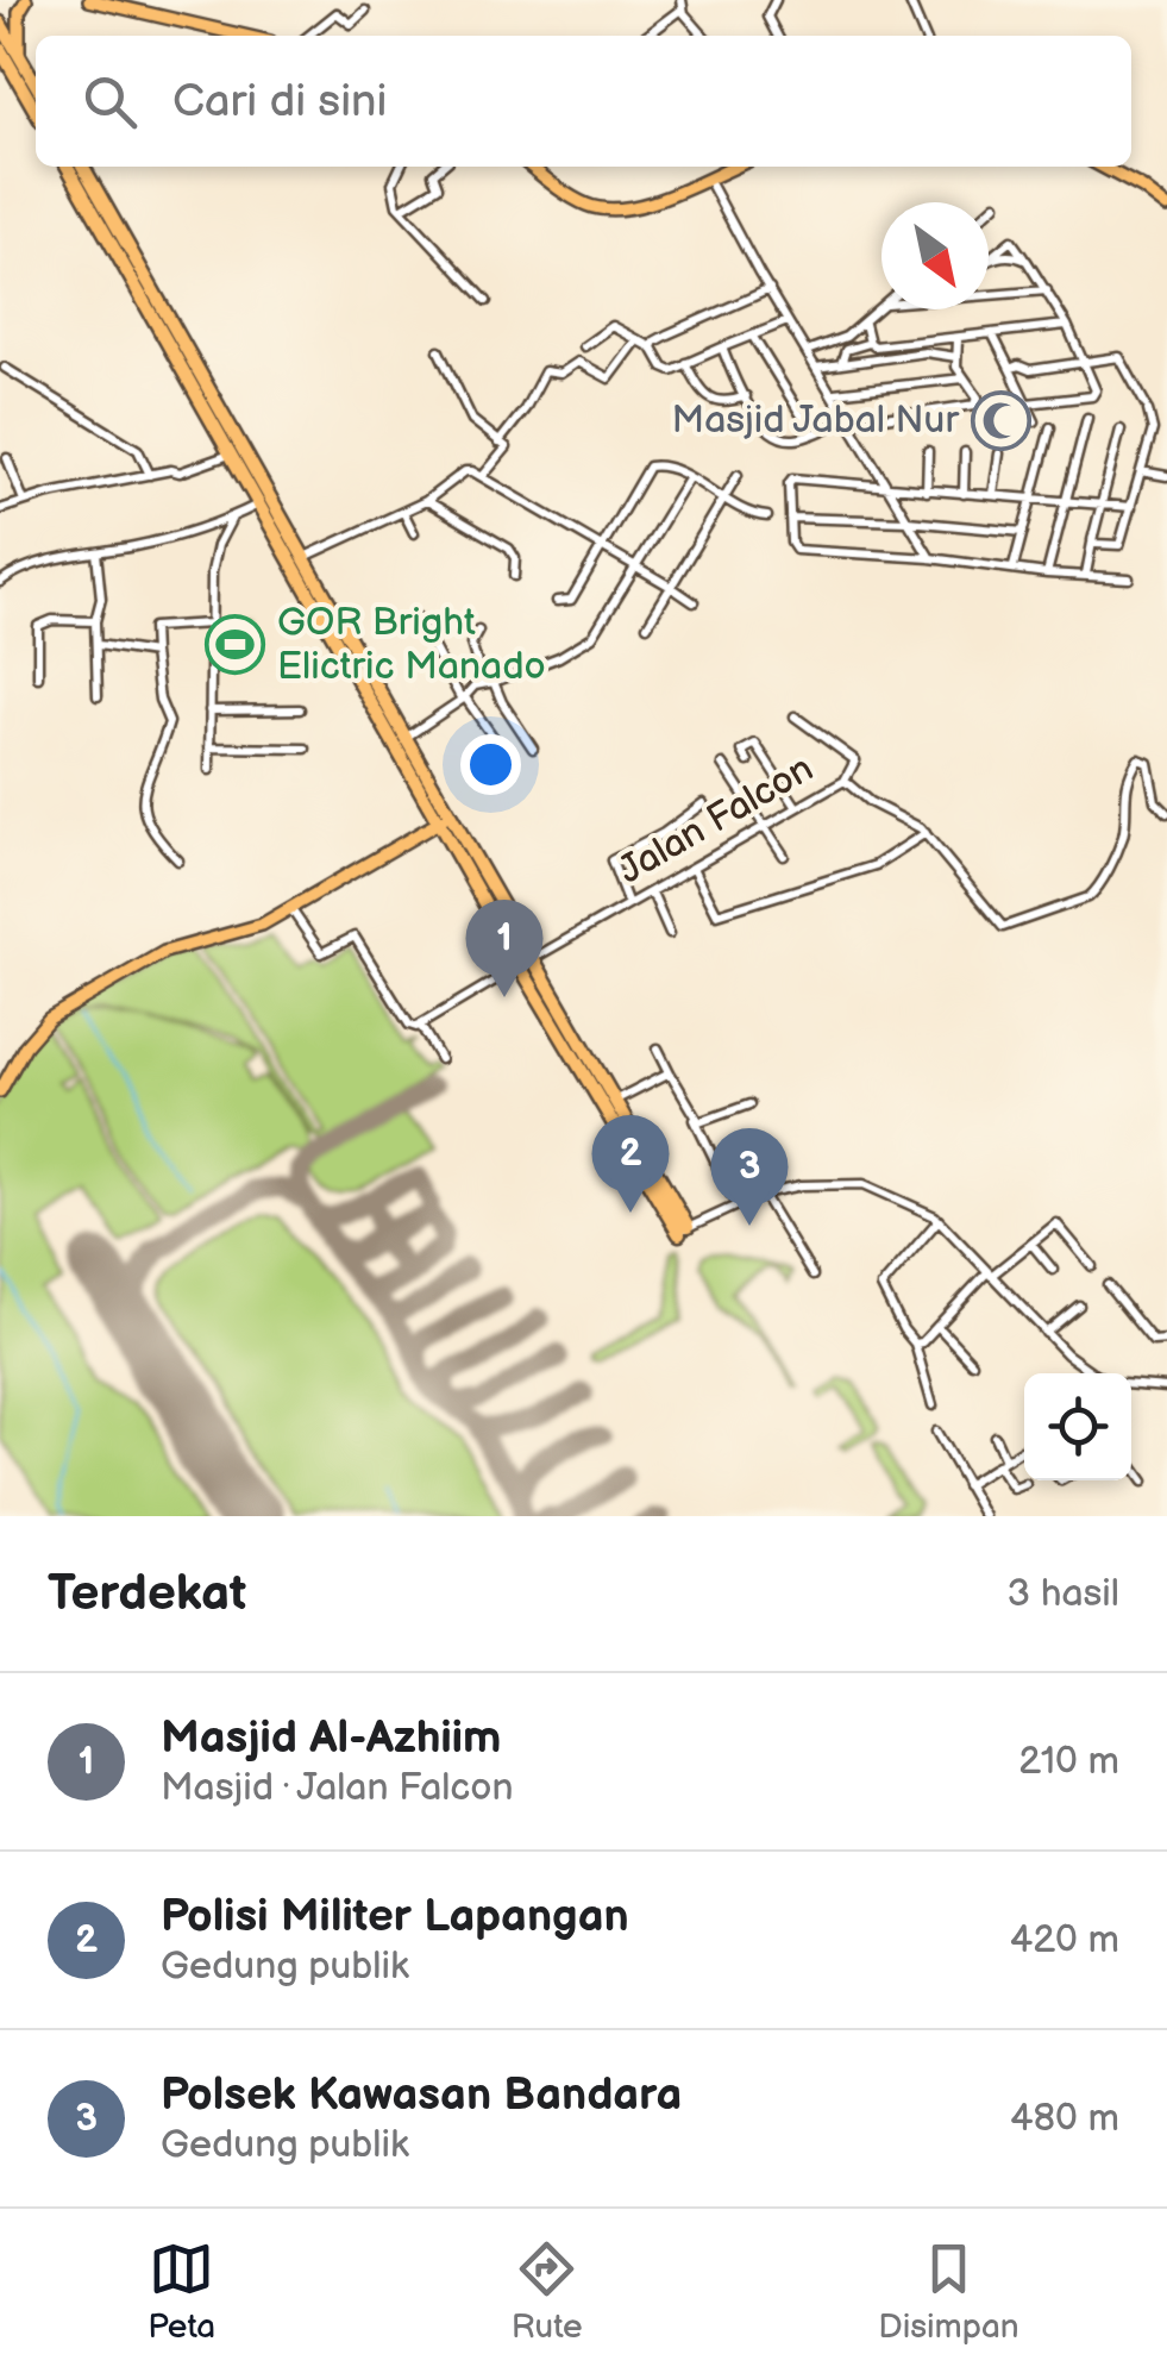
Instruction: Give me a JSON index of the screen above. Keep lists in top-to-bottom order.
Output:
{
  "streets": {
    "street": ["Jalan Falcon"]
  },
  "places": {
    "mosque": ["Masjid Jabal Nur"],
    "sports": ["GOR Bright Elictric Manado"]
  },
  "north": "bottom right",
  "page": {
    "search": "Cari di sini",
    "pins": ["1", "2", "3"],
    "heading": ["Terdekat", "3 hasil"],
    "list": [
      {
        "mark": "1",
        "name": "Masjid Al-Azhiim",
        "note": "Masjid · Jalan Falcon",
        "value": "210 m"
      },
      {
        "mark": "2",
        "name": "Polisi Militer Lapangan",
        "note": "Gedung publik",
        "value": "420 m"
      },
      {
        "mark": "3",
        "name": "Polsek Kawasan Bandara",
        "note": "Gedung publik",
        "value": "480 m"
      }
    ],
    "nav": ["Peta", "Rute", "Disimpan"]
  }
}
